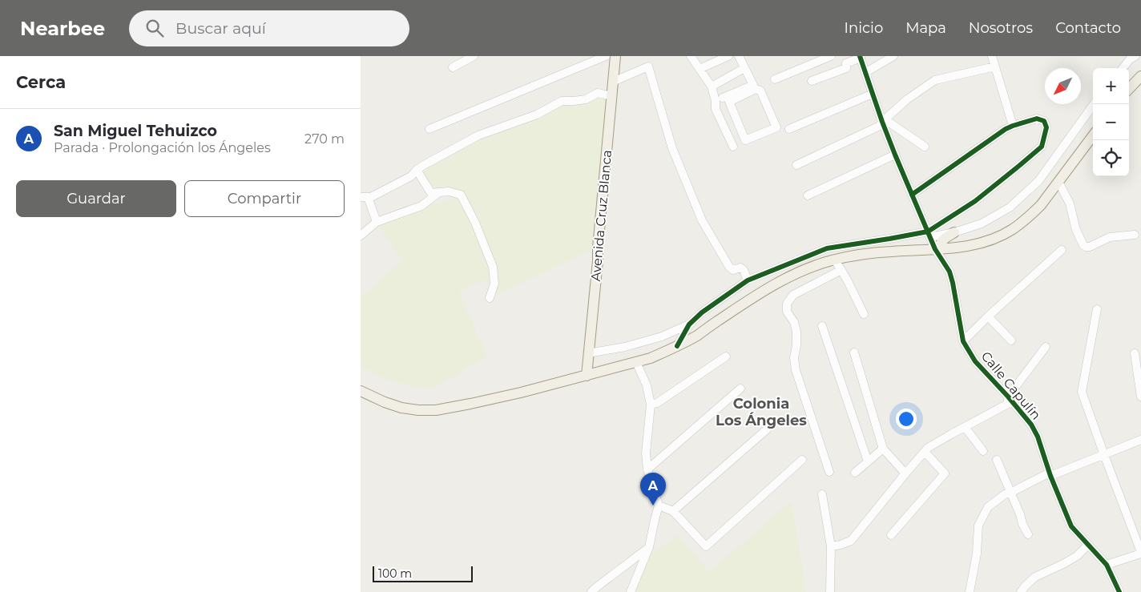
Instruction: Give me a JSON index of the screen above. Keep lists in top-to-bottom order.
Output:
{
  "streets": {
    "main road": ["Avenida Cruz Blanca"],
    "street": ["Calle Capulín"]
  },
  "districts": ["Colonia Los Ángeles"],
  "scale_bar": "100 m",
  "north": "bottom left",
  "page": {
    "header": "Nearbee",
    "search": "Buscar aquí",
    "nav": [
      "Inicio",
      "Mapa",
      "Nosotros",
      "Contacto"
    ],
    "heading": "Cerca",
    "map_buttons": ["+", "−"],
    "list": [
      {
        "mark": "A",
        "name": "San Miguel Tehuizco",
        "note": "Parada · Prolongación los Ángeles",
        "value": "270 m"
      }
    ],
    "buttons": ["Guardar", "Compartir"],
    "pins": "A",
    "scale": "100 m"
  }
}
